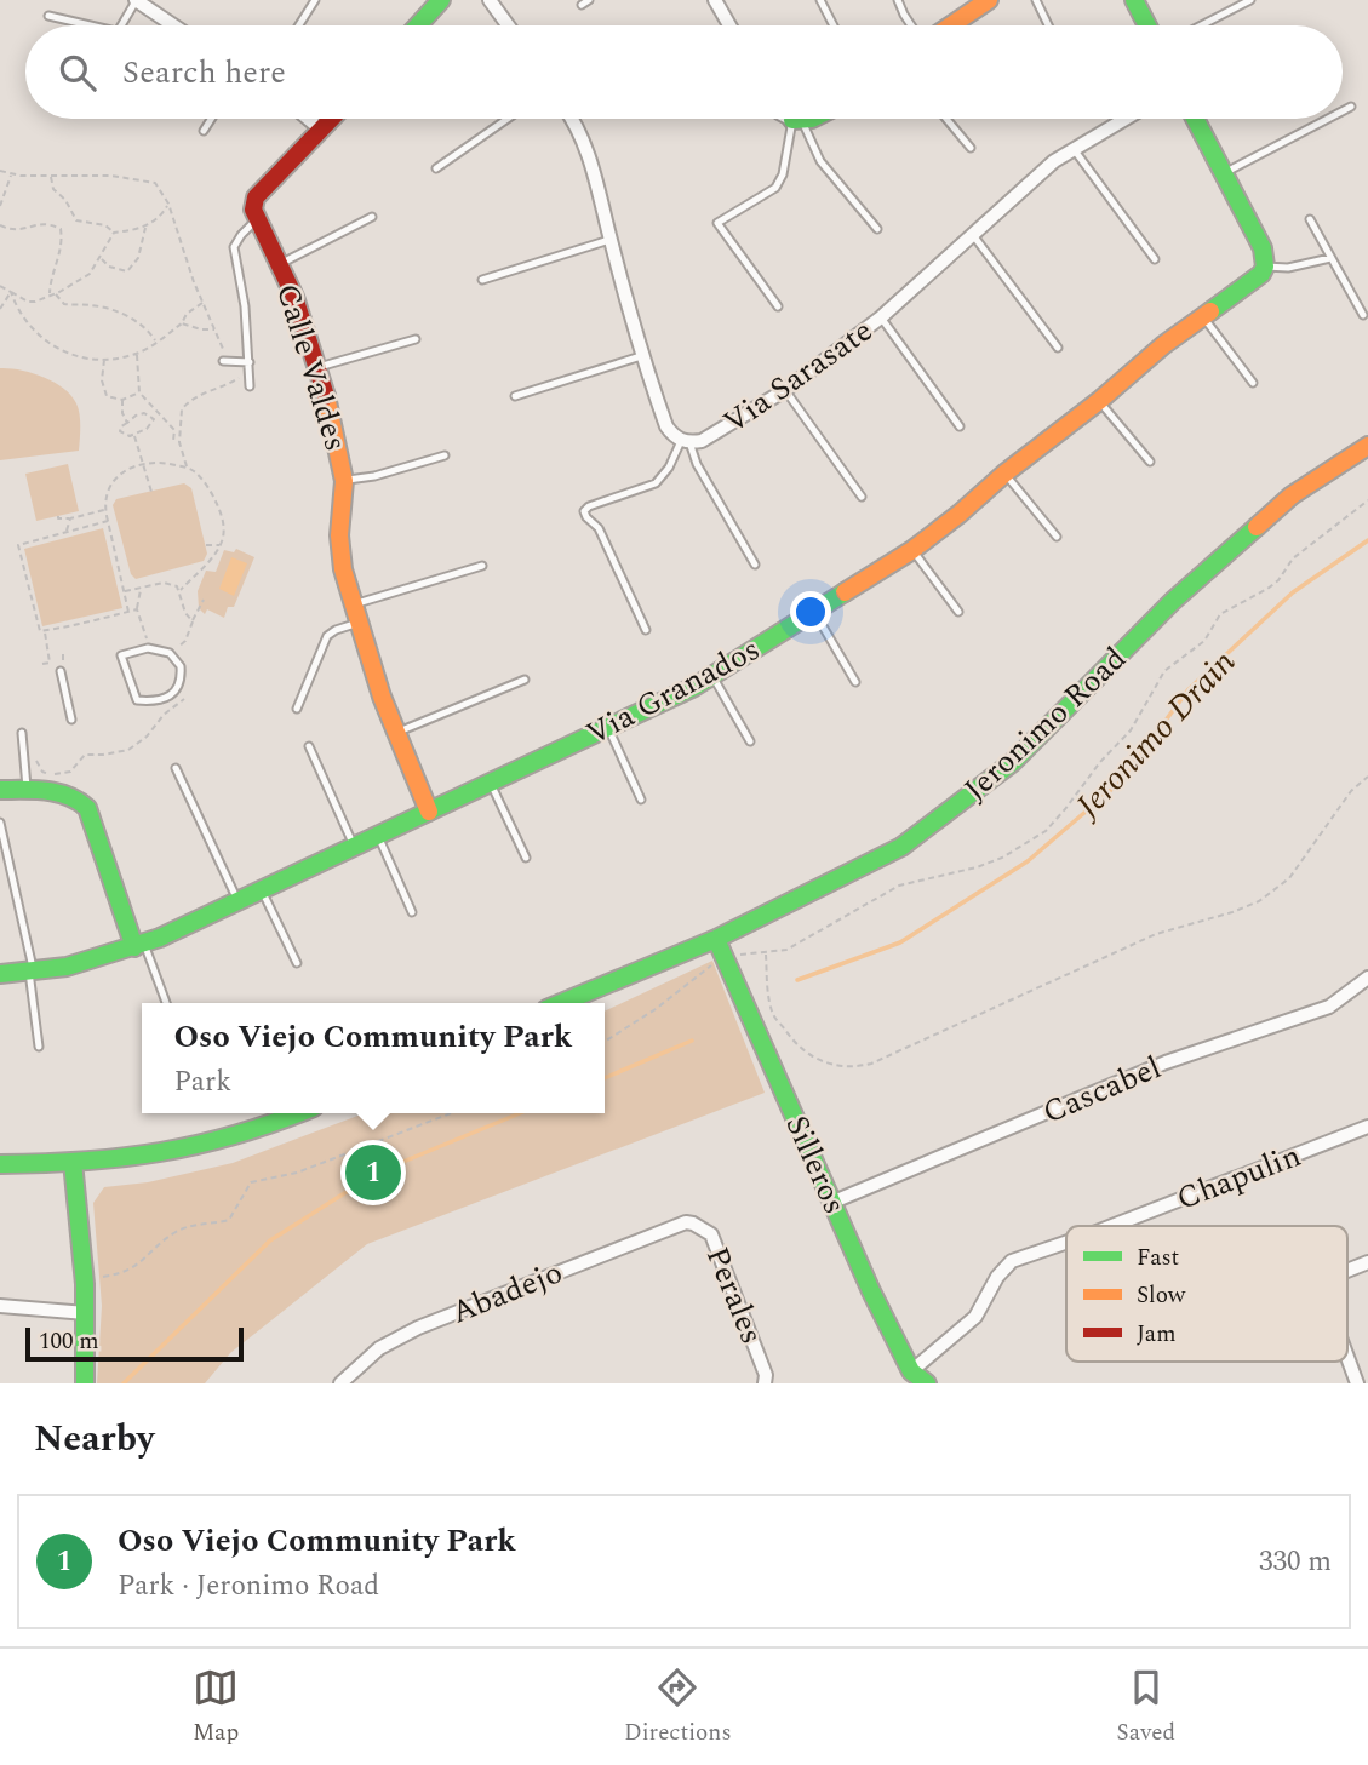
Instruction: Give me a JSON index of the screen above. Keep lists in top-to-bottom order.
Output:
{
  "streets": {
    "street": [
      "Calle Valdes",
      "Via Sarasate",
      "Via Granados",
      "Jeronimo Road",
      "Cascabel",
      "Silleros",
      "Chapulin",
      "Abadejo",
      "Perales"
    ]
  },
  "crossings": [
    ["Calle Valdes", "Via Granados"],
    ["Jeronimo Road", "Silleros"],
    ["Cascabel", "Silleros"],
    ["Silleros", "Chapulin"],
    ["Abadejo", "Perales"]
  ],
  "water": ["Jeronimo Drain"],
  "legend": ["Fast", "Slow", "Jam"],
  "scale_bar": "100 m",
  "page": {
    "search": "Search here",
    "popup": ["Oso Viejo Community Park", "Park"],
    "pins": "1",
    "scale": "100 m",
    "heading": "Nearby",
    "list": [
      {
        "mark": "1",
        "name": "Oso Viejo Community Park",
        "note": "Park · Jeronimo Road",
        "value": "330 m"
      }
    ],
    "nav": ["Map", "Directions", "Saved"]
  }
}
